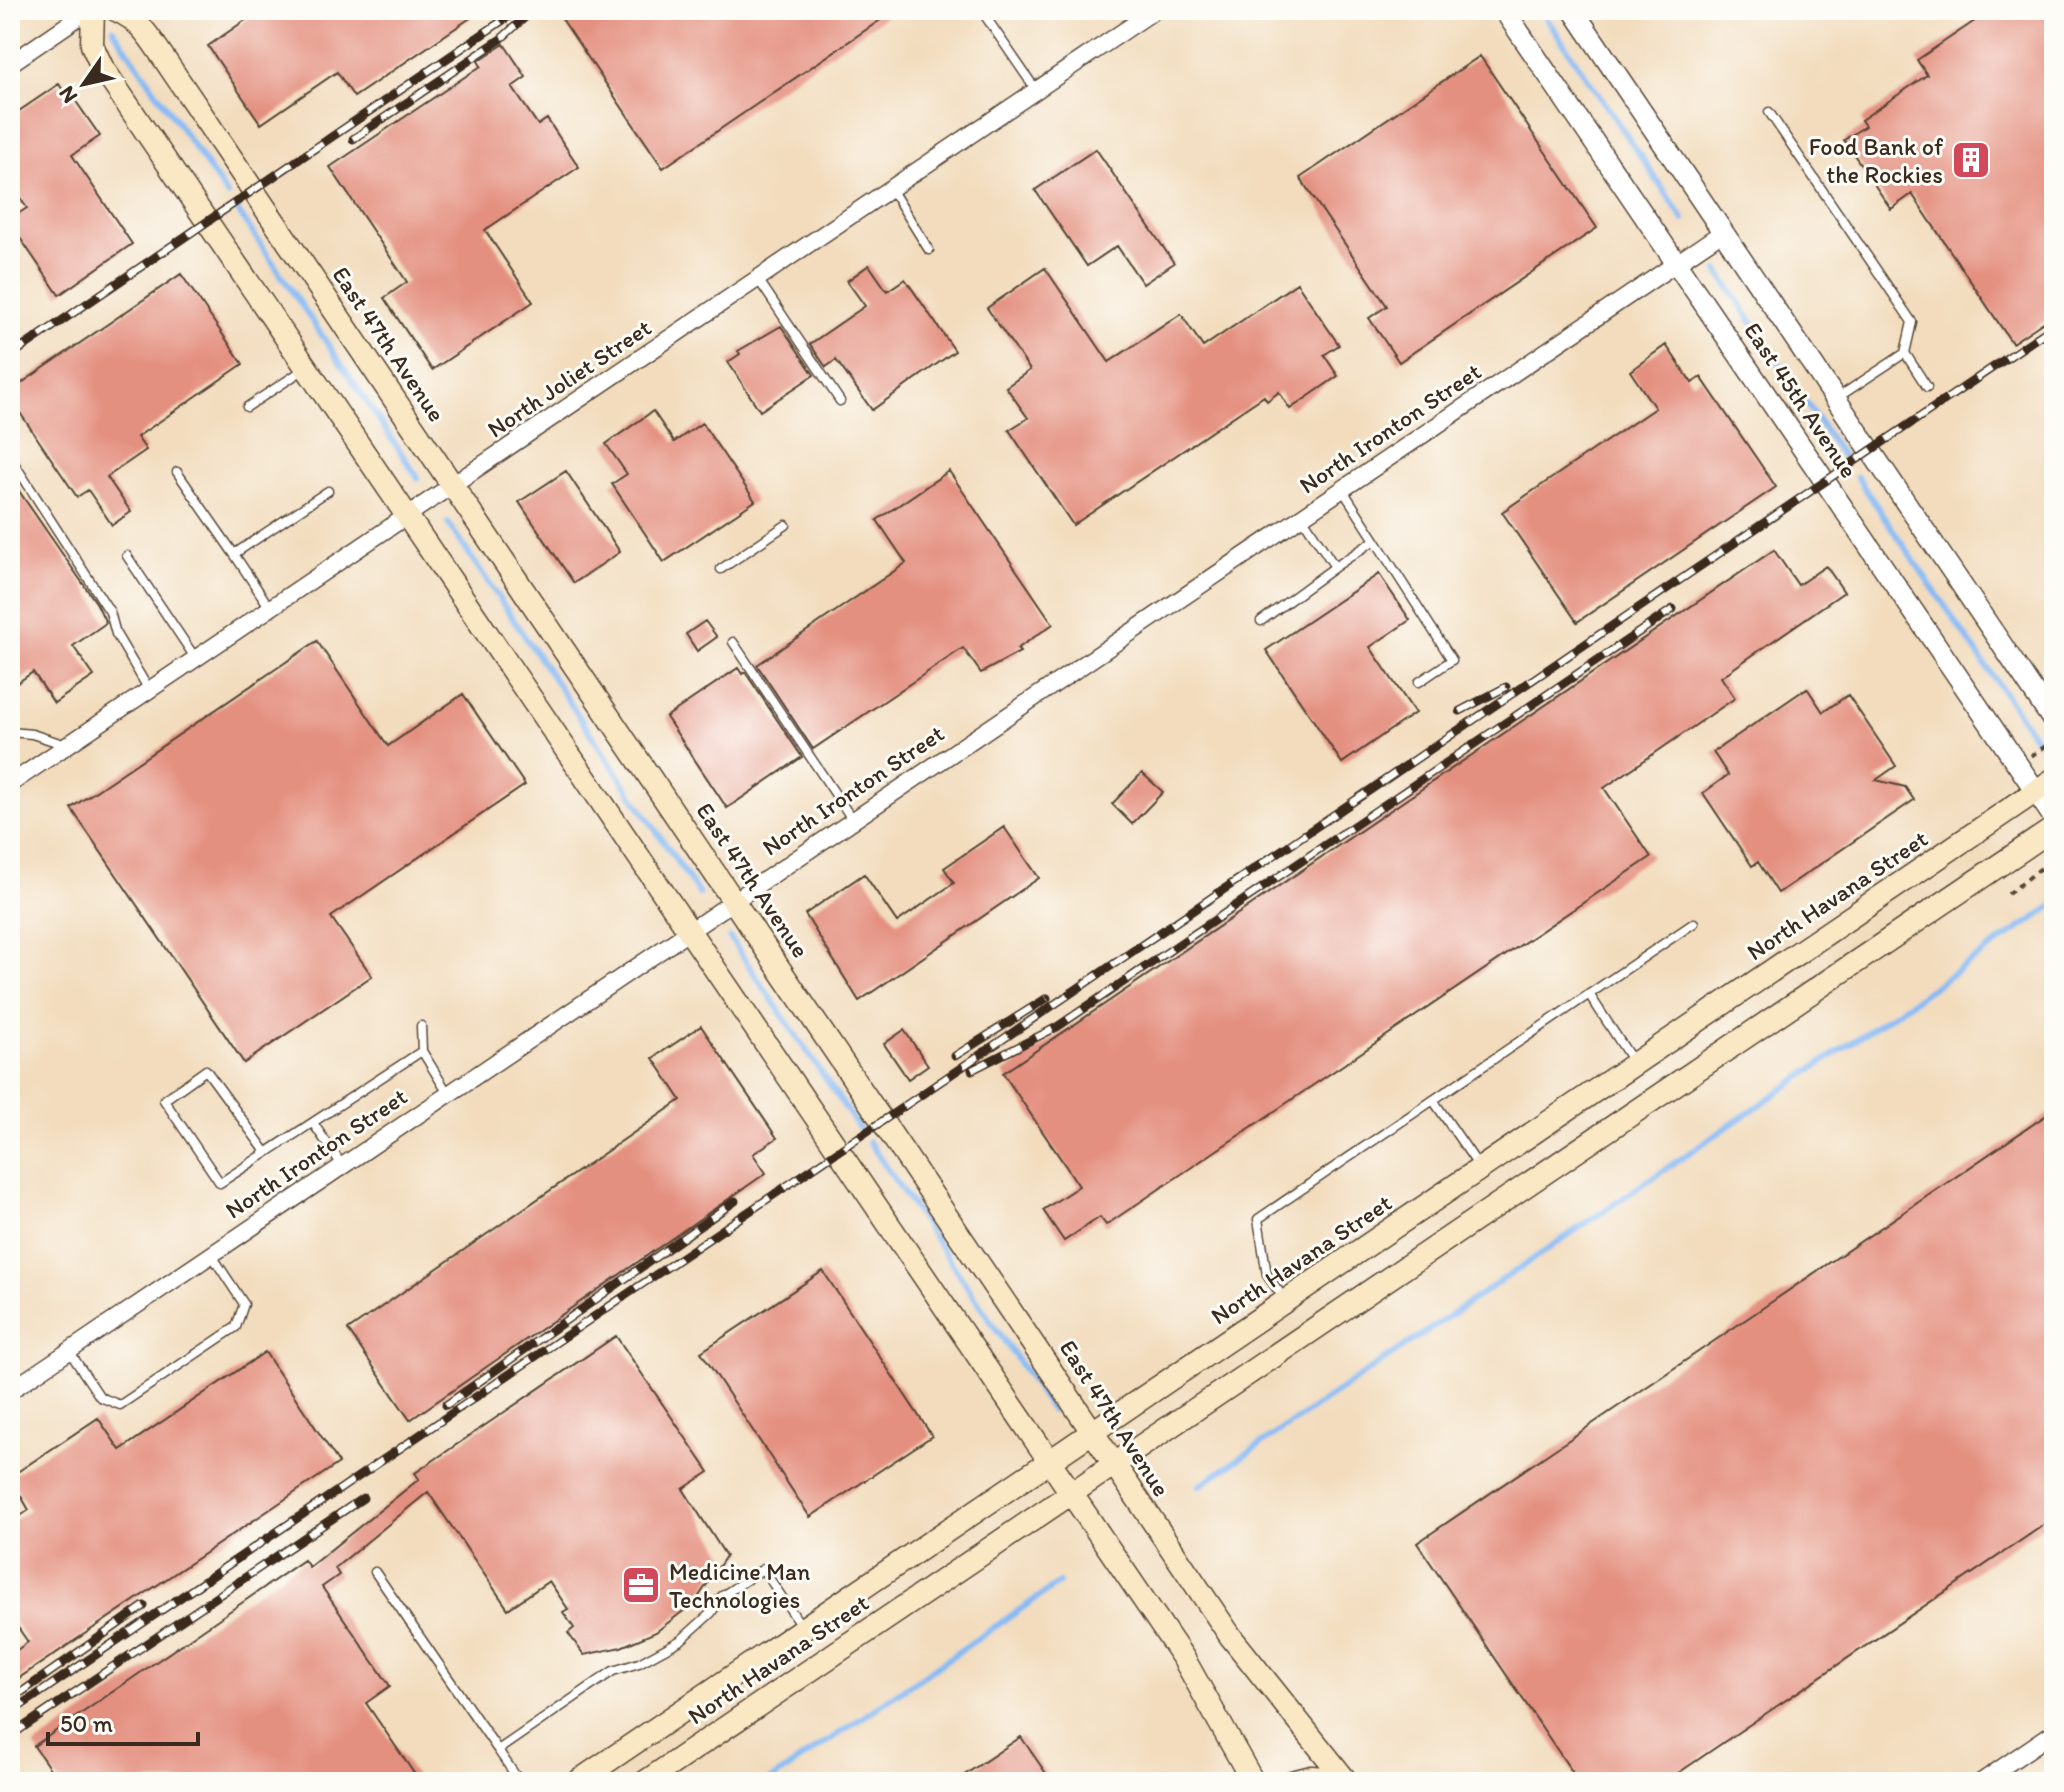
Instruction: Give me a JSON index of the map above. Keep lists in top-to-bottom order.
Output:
{
  "streets": {
    "main road": ["East 47th Avenue", "North Havana Street"],
    "street": ["North Joliet Street", "East 45th Avenue", "North Ironton Street"]
  },
  "crossings": [
    ["East 47th Avenue", "North Joliet Street"],
    ["East 47th Avenue", "North Ironton Street"],
    ["East 47th Avenue", "North Havana Street"],
    ["East 45th Avenue", "North Ironton Street"],
    ["East 45th Avenue", "North Havana Street"]
  ],
  "places": {
    "building": ["Food Bank of the Rockies"],
    "office": ["Medicine Man Technologies"]
  },
  "scale_bar": "50 m",
  "north": "bottom left"
}
